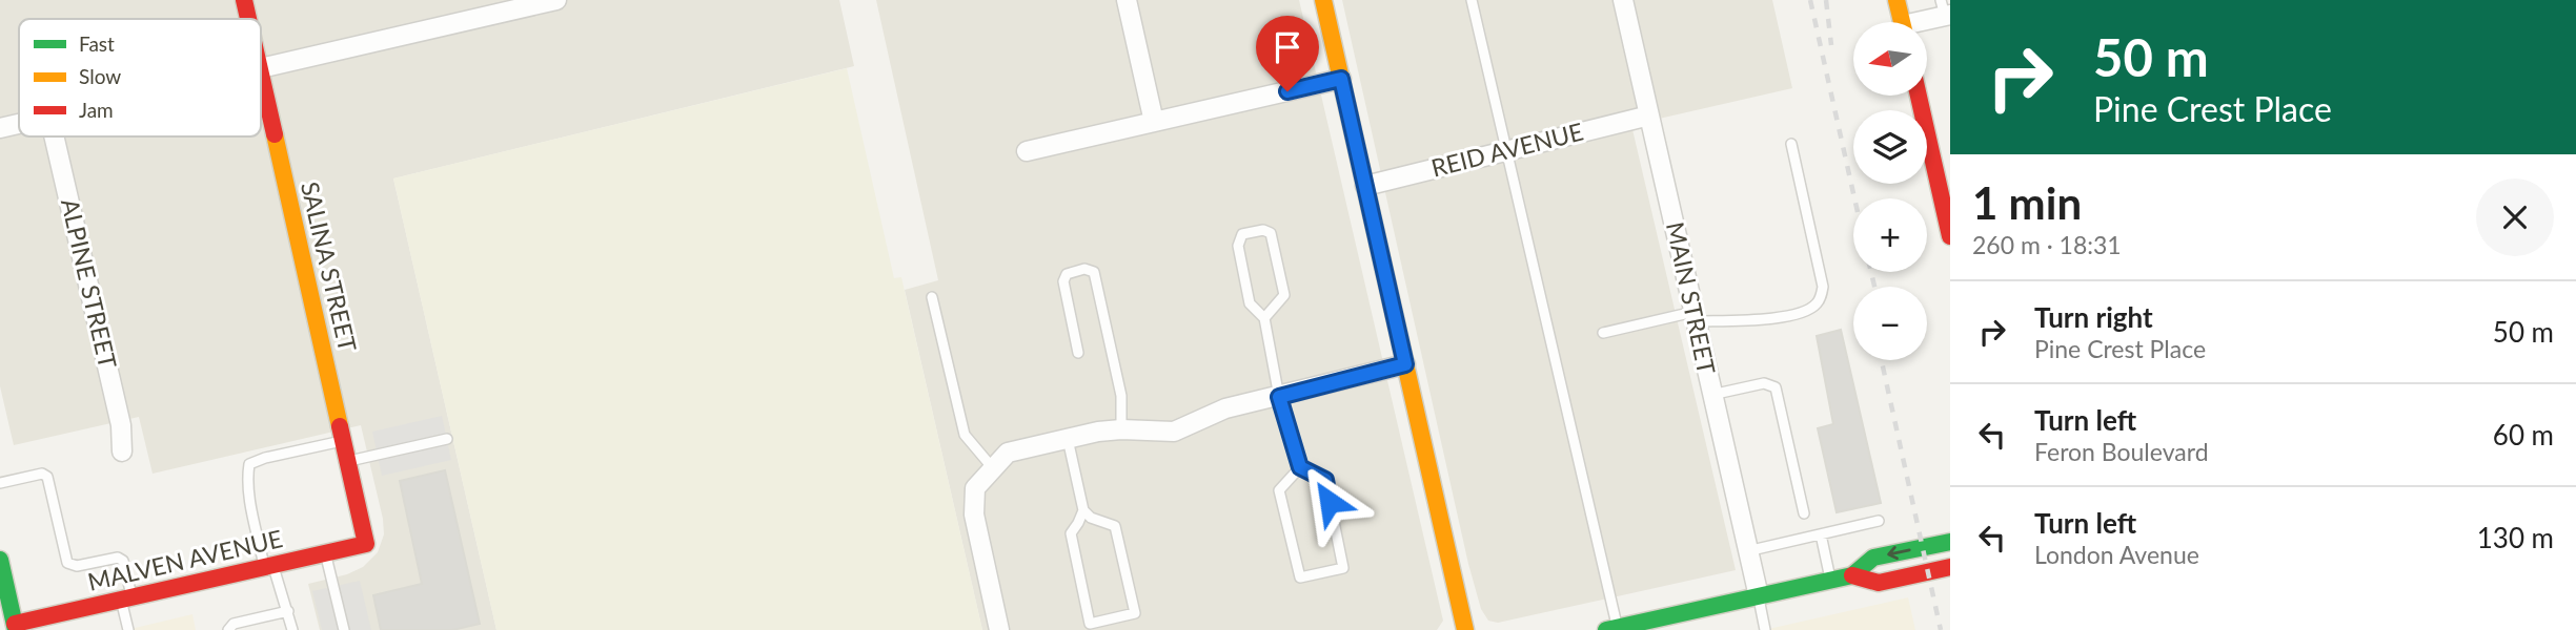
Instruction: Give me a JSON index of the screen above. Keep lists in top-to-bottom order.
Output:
{
  "streets": {
    "street": [
      "REID AVENUE",
      "SALINA STREET",
      "ALPINE STREET",
      "MAIN STREET",
      "MALVEN AVENUE"
    ]
  },
  "crossings": [
    ["REID AVENUE", "MAIN STREET"],
    ["SALINA STREET", "MALVEN AVENUE"]
  ],
  "legend": ["Fast", "Slow", "Jam"],
  "north": "left",
  "page": {
    "turn": ["50 m", "Pine Crest Place"],
    "map_buttons": ["+", "−"],
    "heading": ["1 min", "260 m · 18:31"],
    "list": [
      {
        "name": "Turn right",
        "note": "Pine Crest Place",
        "value": "50 m"
      },
      {
        "name": "Turn left",
        "note": "Feron Boulevard",
        "value": "60 m"
      },
      {
        "name": "Turn left",
        "note": "London Avenue",
        "value": "130 m"
      }
    ]
  }
}
